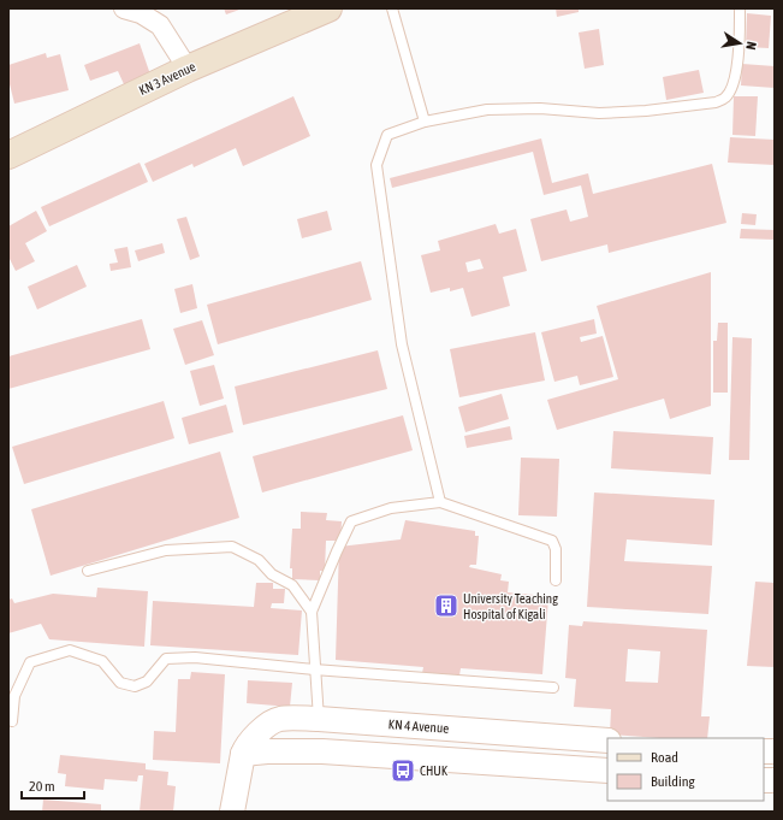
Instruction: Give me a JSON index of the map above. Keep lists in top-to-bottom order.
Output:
{
  "streets": {
    "main road": ["KN 3 Avenue"],
    "street": ["KN 4 Avenue"]
  },
  "places": {
    "building": ["University Teaching Hospital of Kigali"],
    "bus stop": ["CHUK"]
  },
  "legend": ["Road", "Building"],
  "scale_bar": "20 m",
  "north": "right"
}
